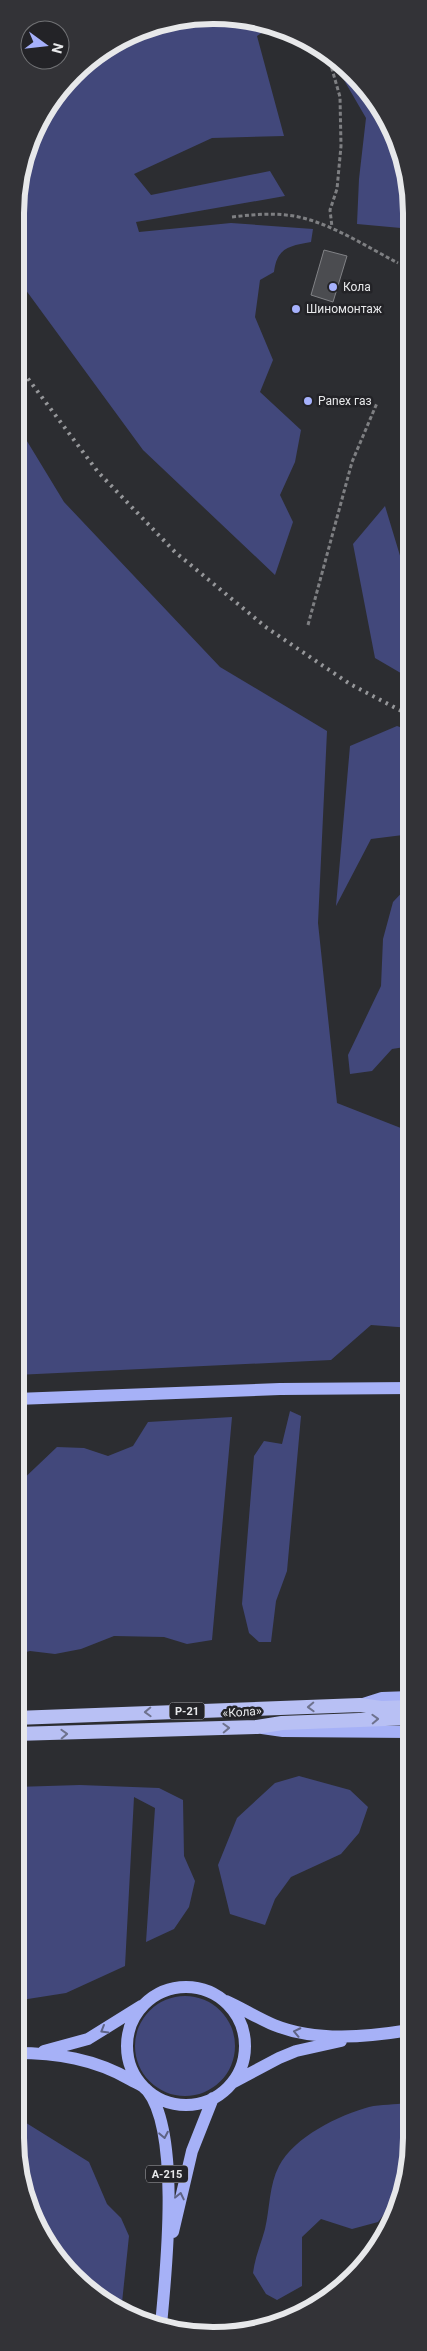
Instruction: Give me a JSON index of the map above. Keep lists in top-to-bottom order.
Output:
{
  "streets": {
    "highway": ["Р-21", "«Кола»"],
    "main road": ["А-215"]
  },
  "places": ["Кола", "Шиномонтаж", "Panex газ"],
  "north": "right"
}
